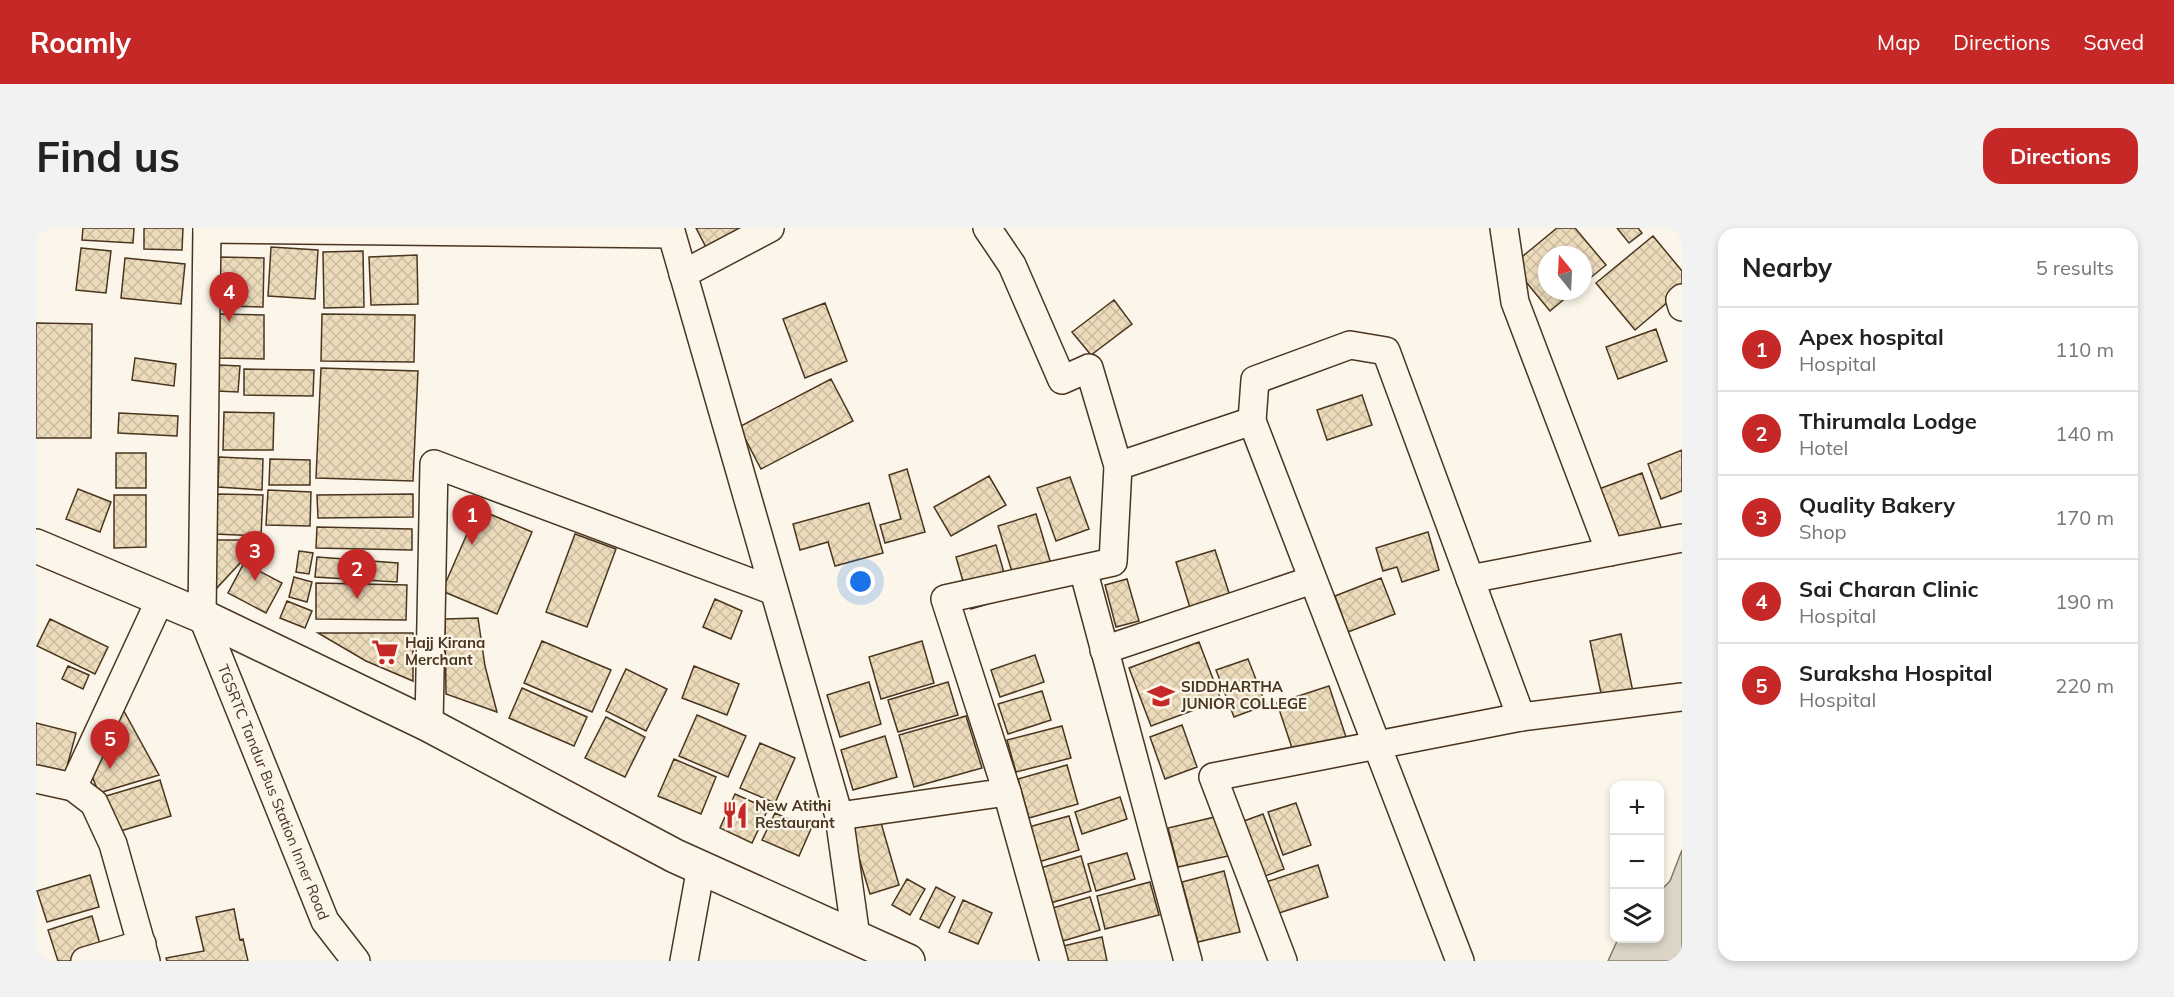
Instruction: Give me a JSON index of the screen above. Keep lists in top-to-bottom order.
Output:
{
  "streets": {
    "street": ["TGSRTC Tandur Bus Station Inner Road"]
  },
  "places": {
    "supermarket": ["Hajj Kirana Merchant"],
    "school or university": ["SIDDHARTHA JUNIOR COLLEGE"],
    "restaurant": ["New Atithi Restaurant"]
  },
  "north": "top",
  "page": {
    "header": "Roamly",
    "nav": ["Map", "Directions", "Saved"],
    "buttons": "Directions",
    "title": "Find us",
    "heading": ["Nearby", "5 results"],
    "pins": [
      "4",
      "1",
      "3",
      "2",
      "5"
    ],
    "list": [
      {
        "mark": "1",
        "name": "Apex hospital",
        "note": "Hospital",
        "value": "110 m"
      },
      {
        "mark": "2",
        "name": "Thirumala Lodge",
        "note": "Hotel",
        "value": "140 m"
      },
      {
        "mark": "3",
        "name": "Quality Bakery",
        "note": "Shop",
        "value": "170 m"
      },
      {
        "mark": "4",
        "name": "Sai Charan Clinic",
        "note": "Hospital",
        "value": "190 m"
      },
      {
        "mark": "5",
        "name": "Suraksha Hospital",
        "note": "Hospital",
        "value": "220 m"
      }
    ],
    "map_buttons": ["+", "−"]
  }
}
